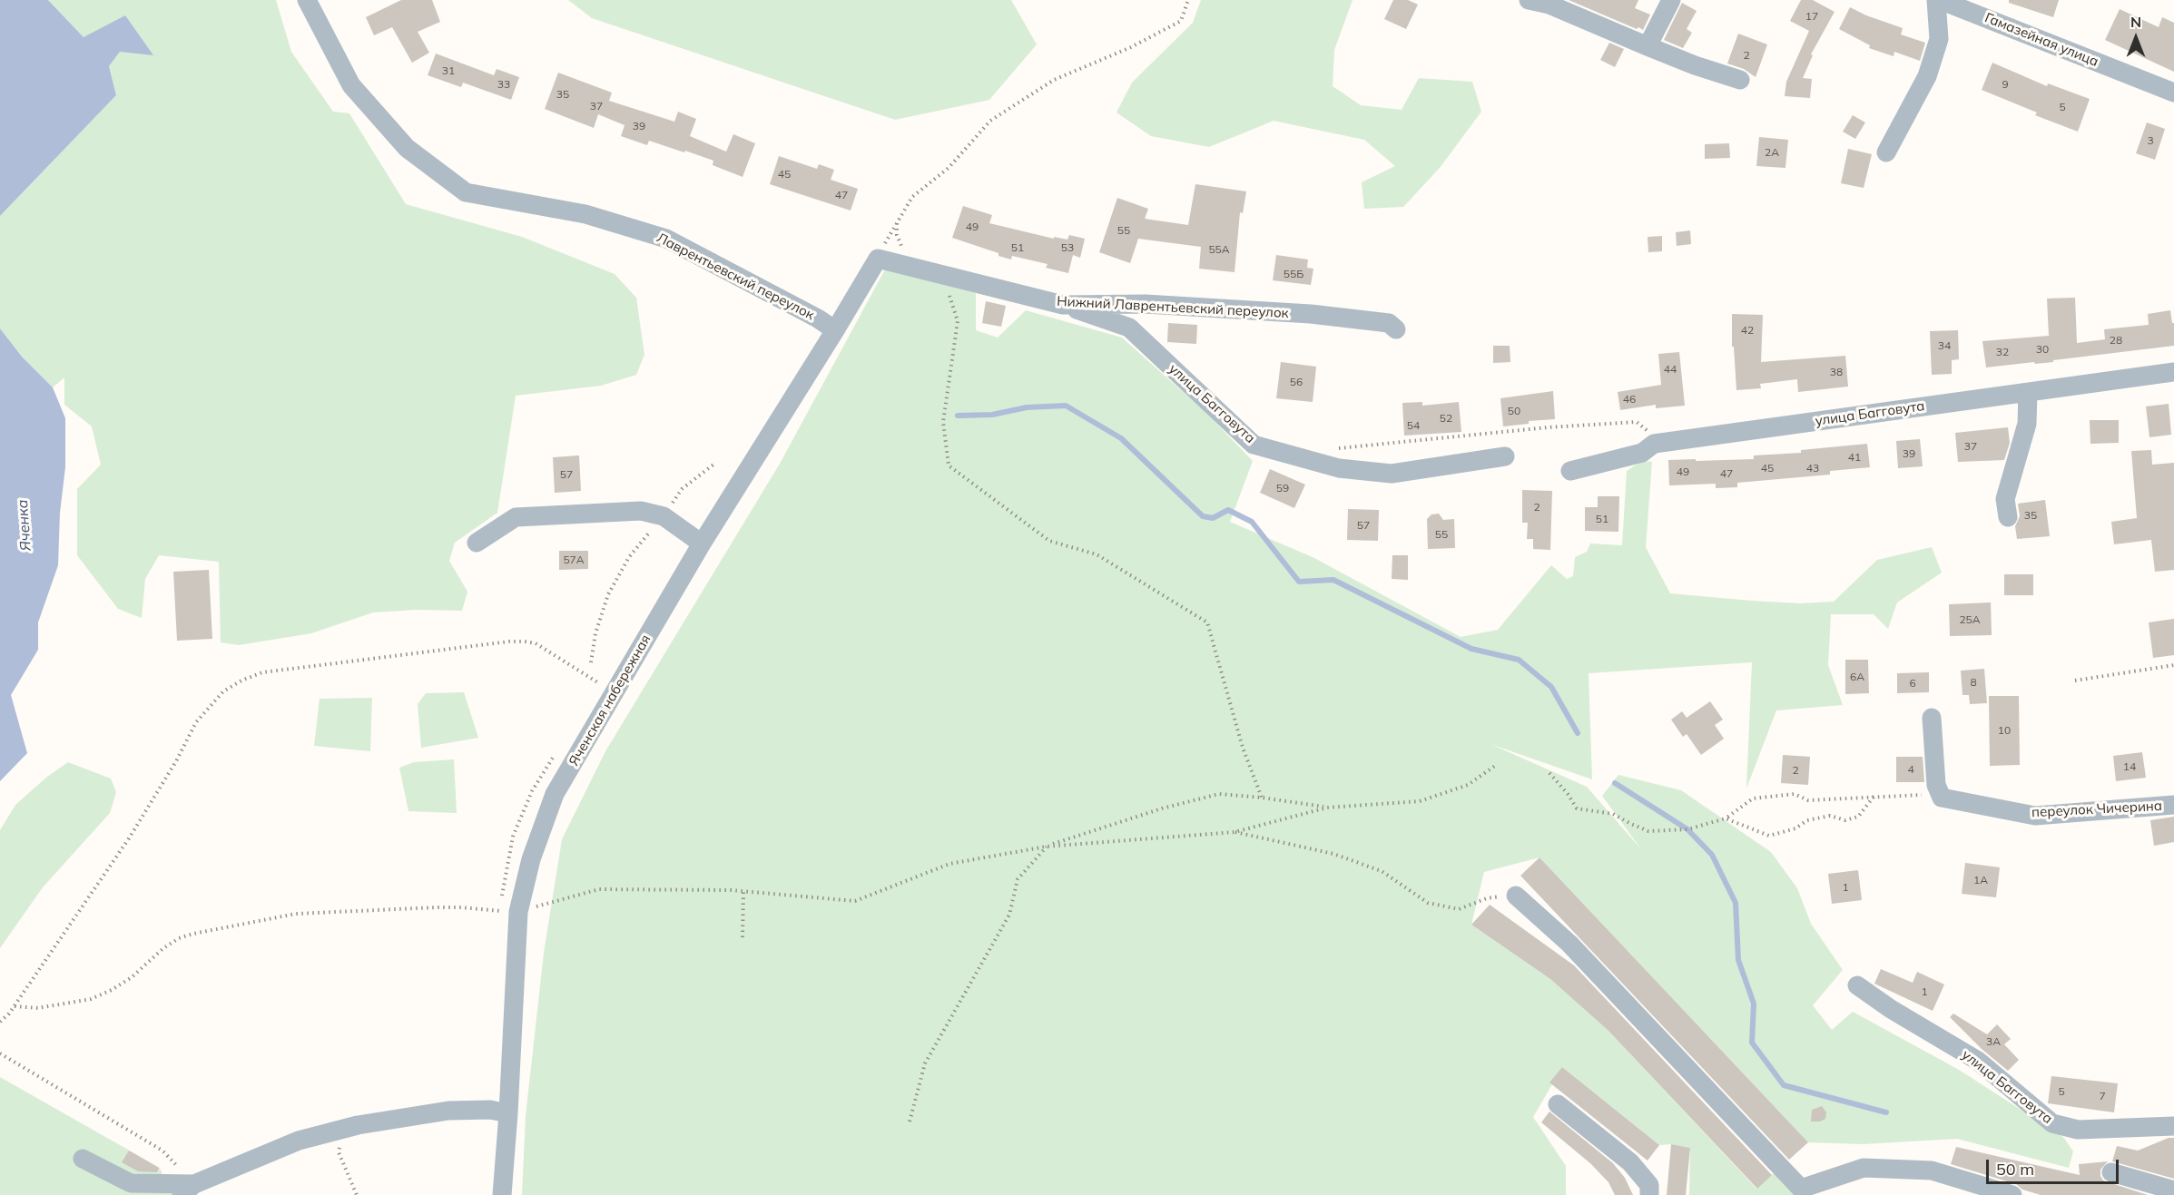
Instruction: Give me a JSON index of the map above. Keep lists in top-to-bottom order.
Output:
{
  "streets": {
    "street": [
      "Гамазейная улица",
      "Лаврентьевский переулок",
      "Нижний Лаврентьевский переулок",
      "улица Багговута",
      "Яченская набережная",
      "переулок Чичерина"
    ]
  },
  "crossings": [
    ["Лаврентьевский переулок", "Яченская набережная"],
    ["Нижний Лаврентьевский переулок", "улица Багговута"],
    ["Нижний Лаврентьевский переулок", "Яченская набережная"]
  ],
  "water": ["Яченка"],
  "house_numbers": [
    "17",
    "2",
    "31",
    "33",
    "9",
    "35",
    "37",
    "5",
    "39",
    "3",
    "2А",
    "45",
    "47",
    "49",
    "55",
    "51",
    "53",
    "55А",
    "55Б",
    "42",
    "28",
    "34",
    "30",
    "32",
    "44",
    "38",
    "56",
    "46",
    "50",
    "52",
    "54",
    "37",
    "39",
    "41",
    "45",
    "43",
    "49",
    "47",
    "57",
    "59",
    "2",
    "35",
    "51",
    "57",
    "55",
    "57А",
    "25А",
    "6А",
    "8",
    "6",
    "10",
    "14",
    "4",
    "2",
    "1А",
    "1",
    "1",
    "3А",
    "5",
    "7"
  ],
  "scale_bar": "50 m",
  "north": "top"
}
